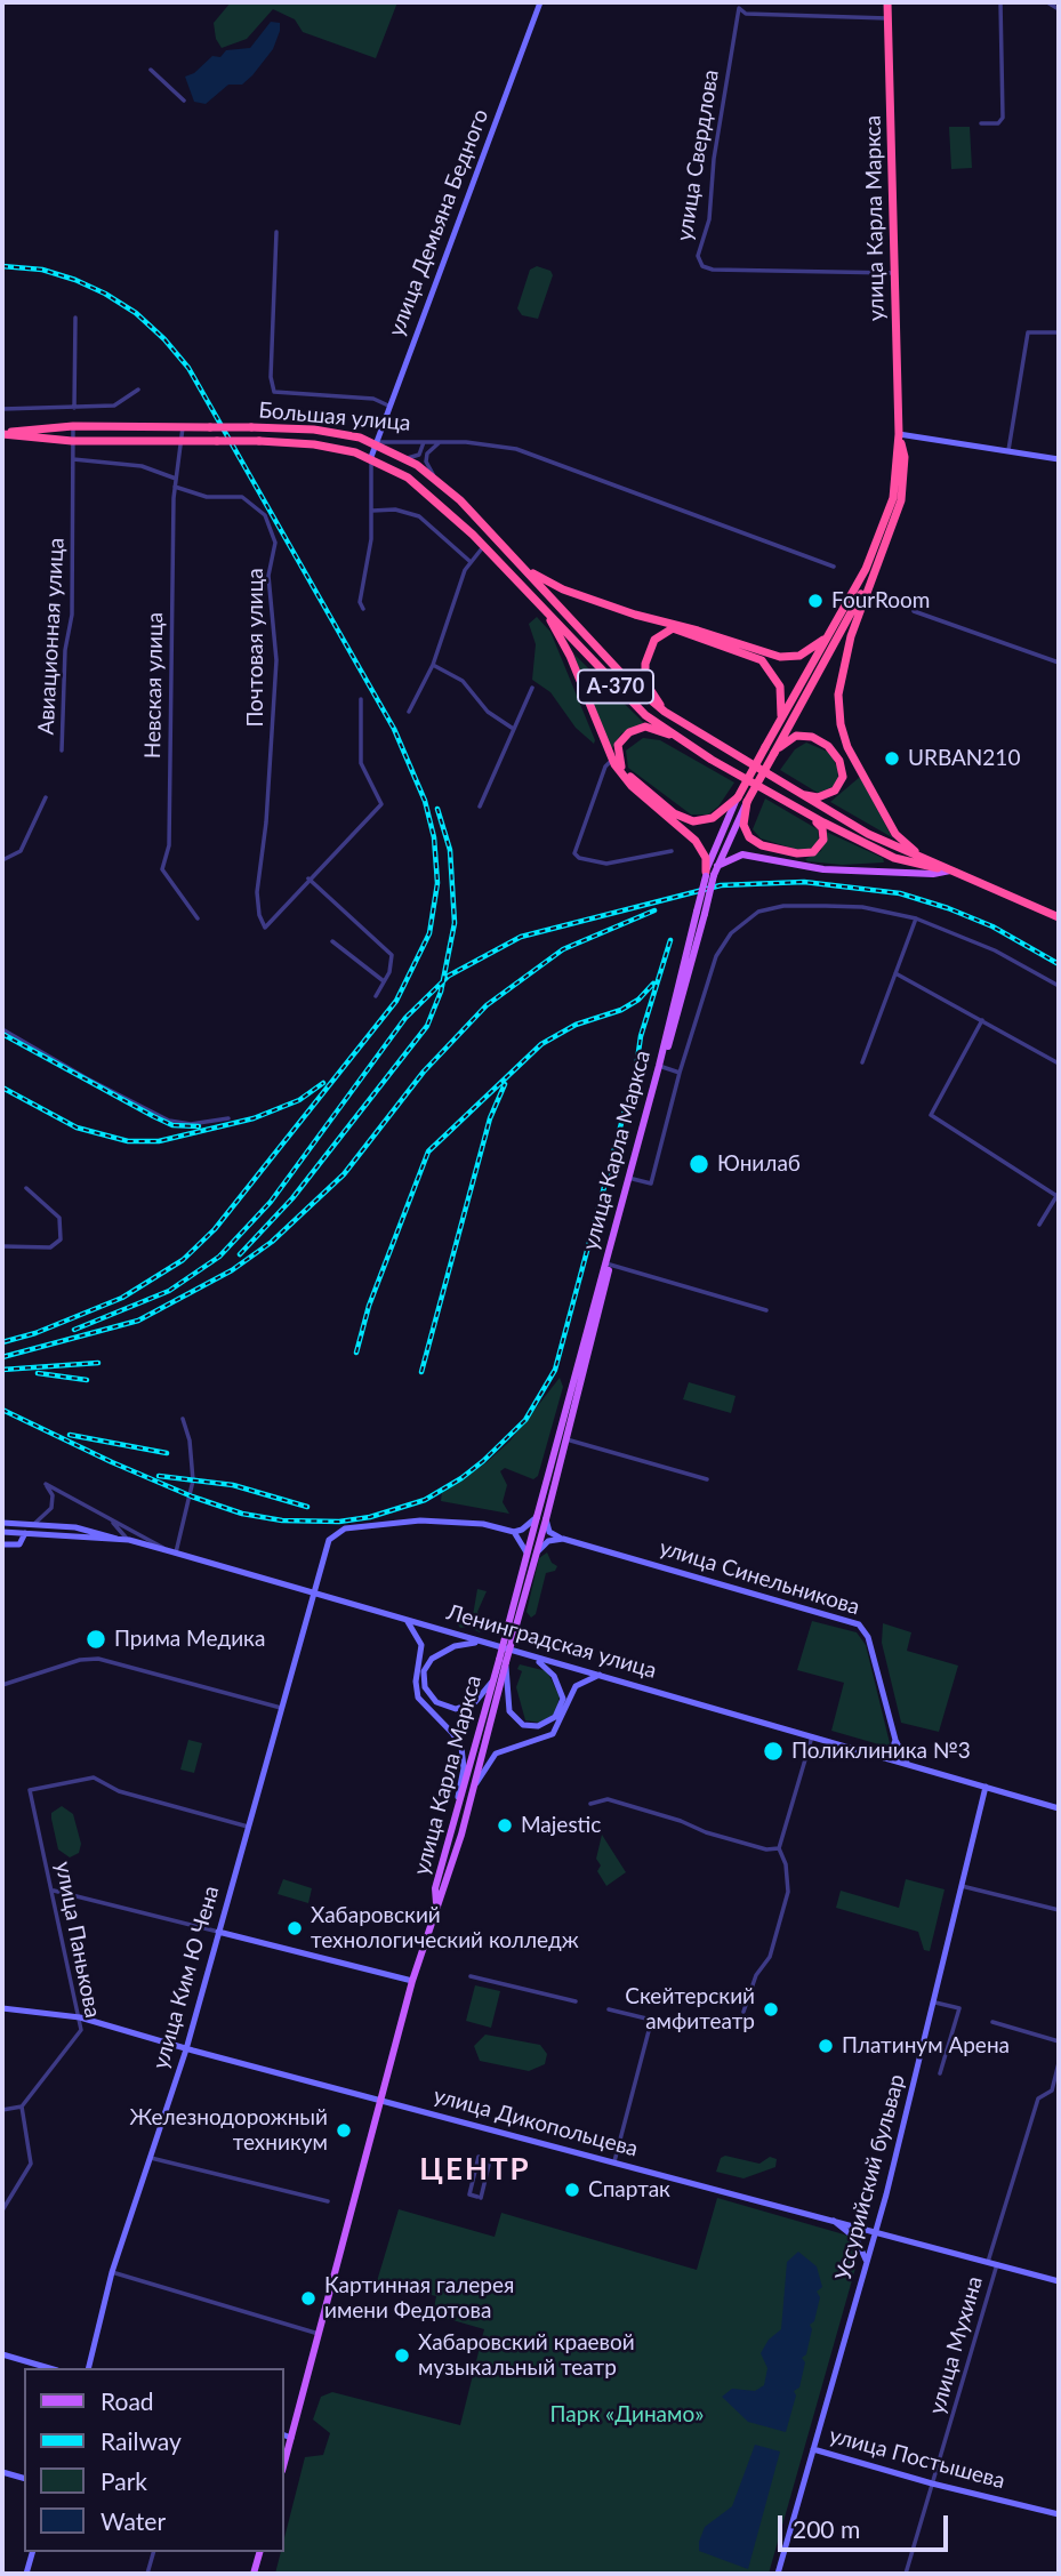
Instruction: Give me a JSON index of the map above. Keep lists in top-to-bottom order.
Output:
{
  "streets": {
    "highway": ["улица Карла Маркса", "Большая улица", "А-370"],
    "main road": [
      "улица Демьяна Бедного",
      "улица Синельникова",
      "Ленинградская улица",
      "улица Ким Ю Чена",
      "улица Дикопольцева",
      "Уссурийский бульвар",
      "улица Постышева"
    ],
    "street": [
      "улица Свердлова",
      "Авиационная улица",
      "Почтовая улица",
      "Невская улица",
      "улица Панькова",
      "улица Мухина"
    ]
  },
  "crossings": [
    ["улица Свердлова", "улица Карла Маркса"],
    ["улица Карла Маркса", "улица Дикопольцева"],
    ["улица Демьяна Бедного", "Большая улица"],
    ["улица Демьяна Бедного", "А-370"],
    ["Большая улица", "Авиационная улица"],
    ["Большая улица", "Невская улица"],
    ["Большая улица", "А-370"],
    ["Почтовая улица", "Невская улица"],
    ["улица Синельникова", "Ленинградская улица"],
    ["Ленинградская улица", "улица Ким Ю Чена"],
    ["Ленинградская улица", "Уссурийский бульвар"],
    ["улица Панькова", "улица Ким Ю Чена"],
    ["улица Панькова", "улица Дикопольцева"],
    ["улица Ким Ю Чена", "улица Дикопольцева"],
    ["улица Дикопольцева", "Уссурийский бульвар"],
    ["улица Дикопольцева", "улица Мухина"],
    ["Уссурийский бульвар", "улица Постышева"],
    ["улица Мухина", "улица Постышева"]
  ],
  "districts": ["ЦЕНТР"],
  "parks": ["Парк «Динамо»"],
  "places": [
    "FourRoom",
    "URBAN210",
    "Юнилаб",
    "Прима Медика",
    "Поликлиника №3",
    "Majestic",
    "Хабаровский технологический колледж",
    "Скейтерский амфитеатр",
    "Платинум Арена",
    "Железнодорожный техникум",
    "Спартак",
    "Картинная галерея имени Федотова",
    "Хабаровский краевой музыкальный театр"
  ],
  "legend": [
    "Road",
    "Railway",
    "Park",
    "Water"
  ],
  "scale_bar": "200 m"
}
